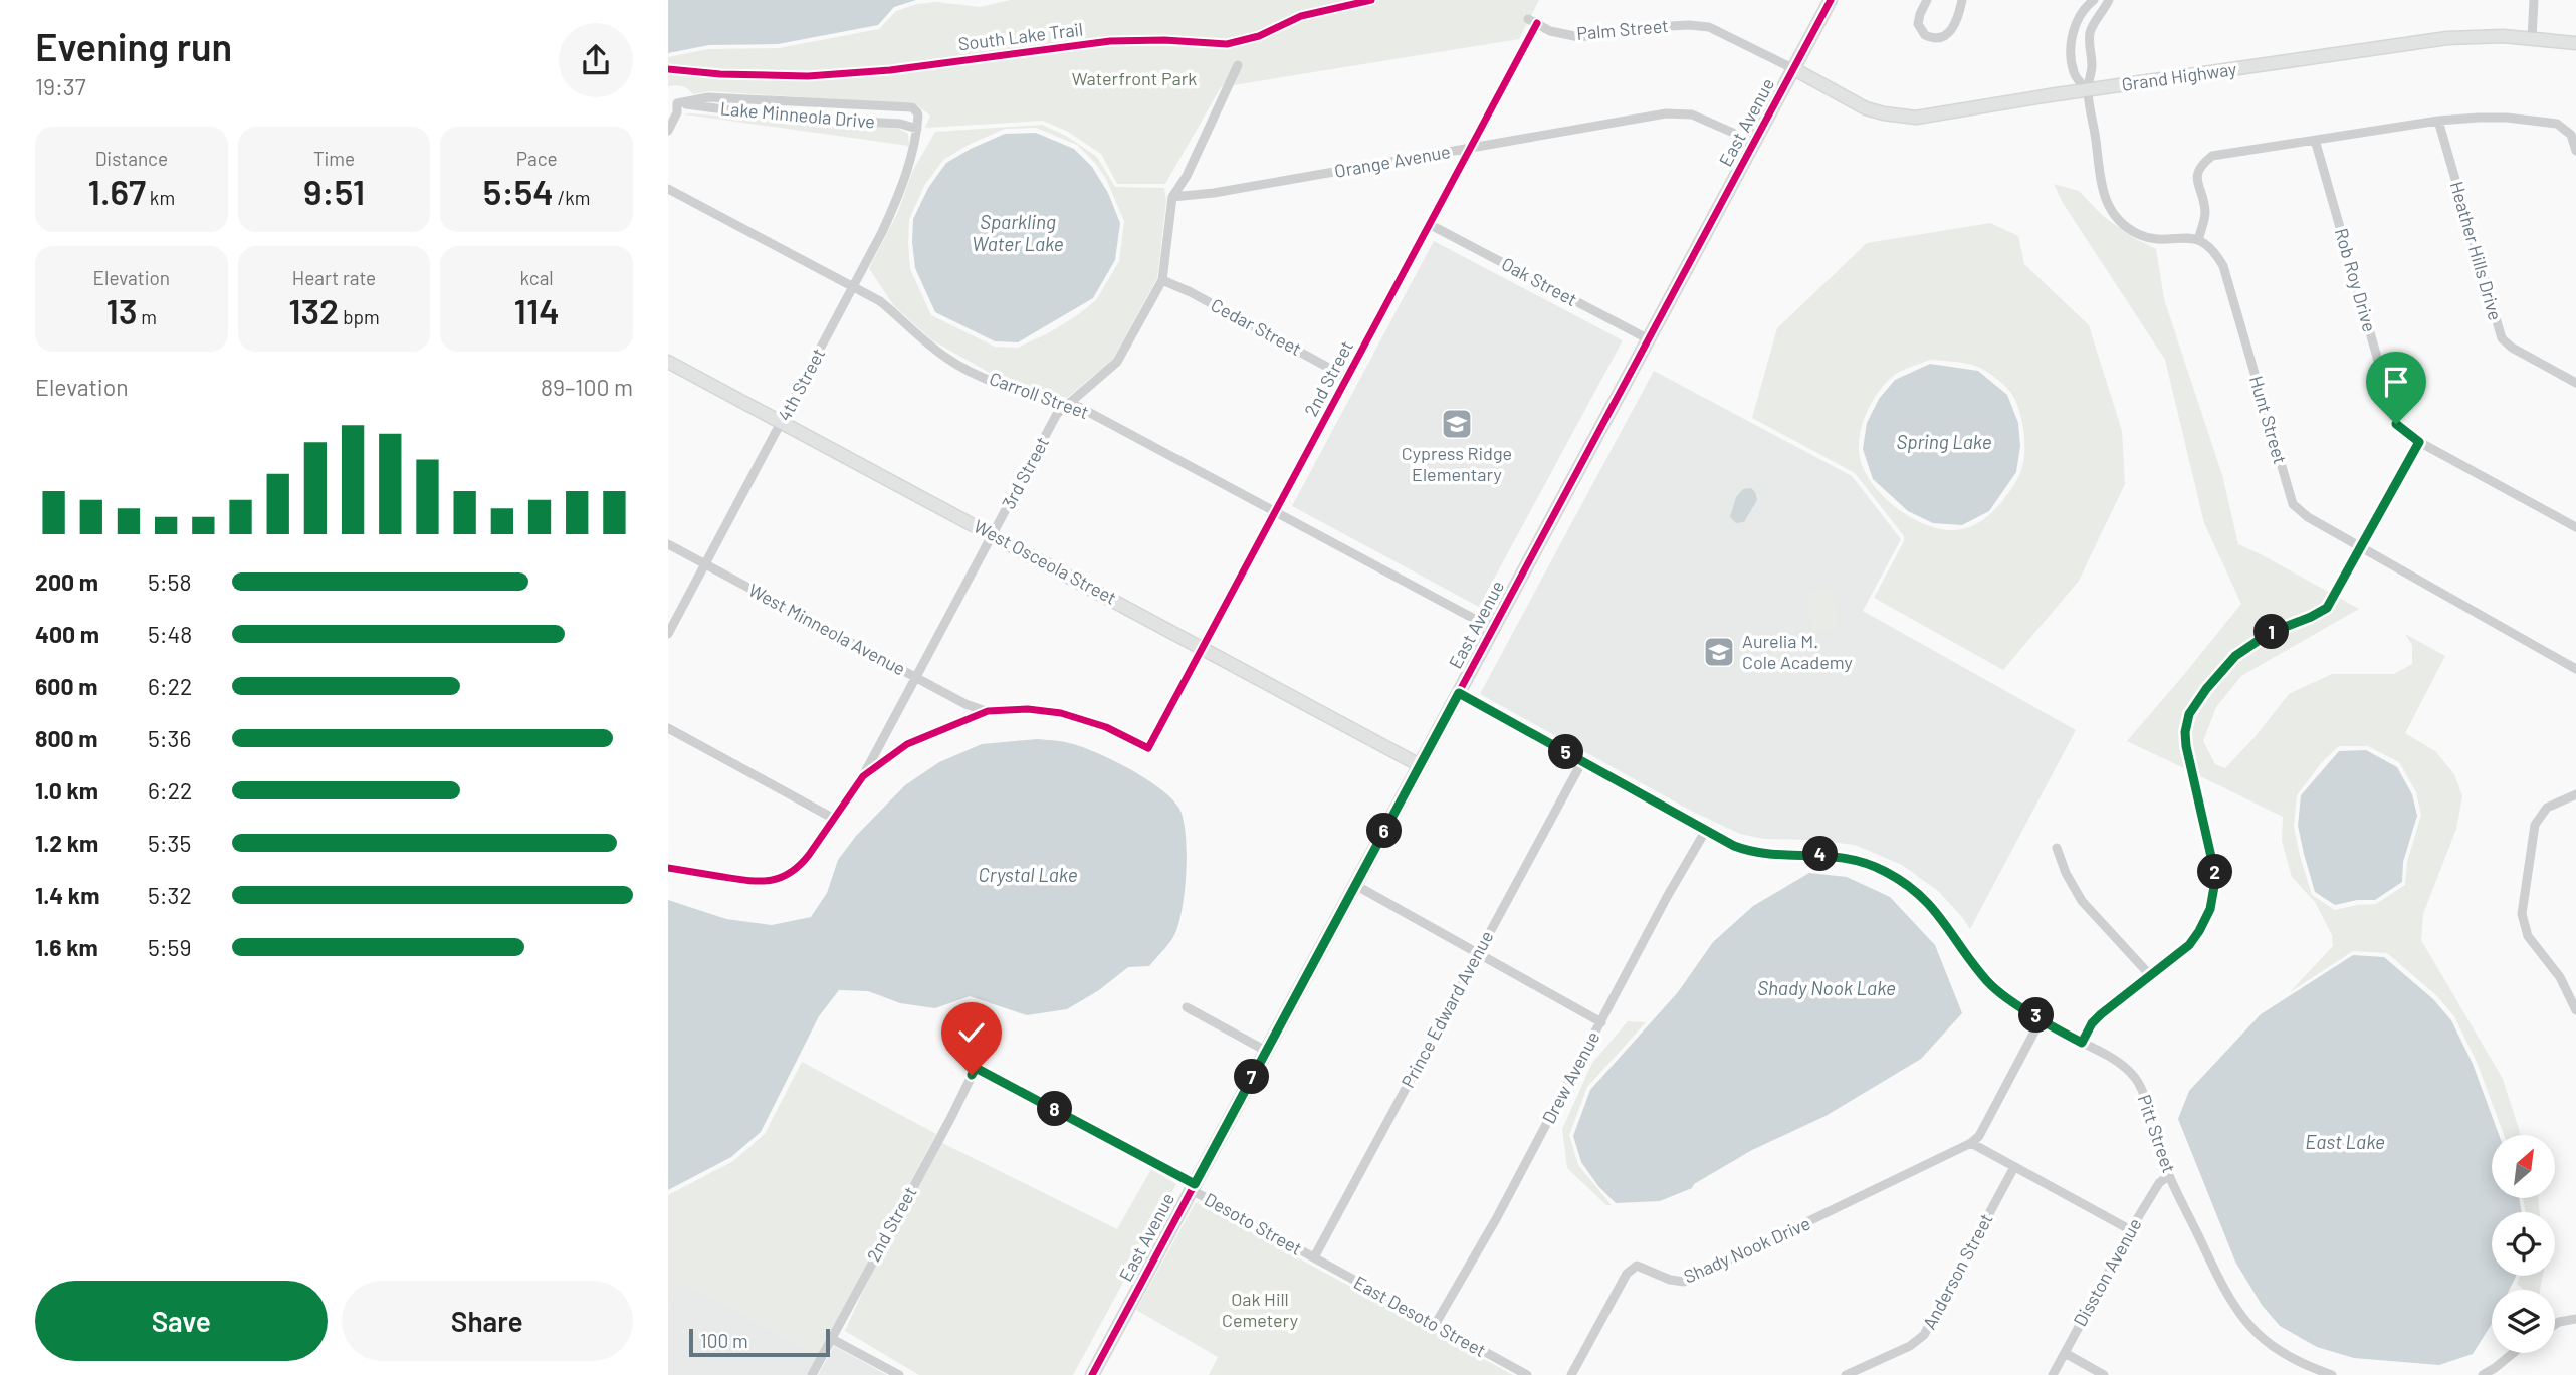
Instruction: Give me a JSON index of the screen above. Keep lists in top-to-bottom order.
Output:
{
  "streets": {
    "street": [
      "Palm Street",
      "Grand Highway",
      "Lake Minneola Drive",
      "East Avenue",
      "Orange Avenue",
      "Heather Hills Drive",
      "Rob Roy Drive",
      "Oak Street",
      "Cedar Street",
      "2nd Street",
      "4th Street",
      "Carroll Street",
      "Hunt Street",
      "3rd Street",
      "West Osceola Street",
      "West Minneola Avenue",
      "Prince Edward Avenue",
      "Drew Avenue",
      "Pitt Street",
      "Desoto Street",
      "Shady Nook Drive",
      "Anderson Street",
      "Disston Avenue",
      "East Desoto Street"
    ],
    "cycle path": ["South Lake Trail"]
  },
  "crossings": [
    ["Palm Street", "Grand Highway"],
    ["Palm Street", "East Avenue"],
    ["Palm Street", "2nd Street"],
    ["Grand Highway", "East Avenue"],
    ["Lake Minneola Drive", "4th Street"],
    ["East Avenue", "Oak Street"],
    ["East Avenue", "Carroll Street"],
    ["East Avenue", "West Osceola Street"],
    ["East Avenue", "Pitt Street"],
    ["East Avenue", "Desoto Street"],
    ["Orange Avenue", "2nd Street"],
    ["Orange Avenue", "3rd Street"],
    ["Oak Street", "2nd Street"],
    ["Cedar Street", "2nd Street"],
    ["Cedar Street", "3rd Street"],
    ["2nd Street", "Carroll Street"],
    ["2nd Street", "West Osceola Street"],
    ["2nd Street", "West Minneola Avenue"],
    ["2nd Street", "Desoto Street"],
    ["4th Street", "Carroll Street"],
    ["4th Street", "West Osceola Street"],
    ["4th Street", "West Minneola Avenue"],
    ["Carroll Street", "3rd Street"],
    ["3rd Street", "West Osceola Street"],
    ["3rd Street", "West Minneola Avenue"],
    ["Prince Edward Avenue", "Pitt Street"],
    ["Prince Edward Avenue", "Desoto Street"],
    ["Prince Edward Avenue", "East Desoto Street"],
    ["Drew Avenue", "Pitt Street"],
    ["Drew Avenue", "East Desoto Street"],
    ["Pitt Street", "Disston Avenue"],
    ["Desoto Street", "East Desoto Street"]
  ],
  "water": [
    "Sparkling Water Lake",
    "Spring Lake",
    "Crystal Lake",
    "Shady Nook Lake",
    "East Lake"
  ],
  "parks": ["Waterfront Park", "Oak Hill Cemetery"],
  "places": {
    "school or university": ["Cypress Ridge Elementary", "Aurelia M. Cole Academy"]
  },
  "scale_bar": "100 m",
  "north": "top right",
  "page": {
    "heading": ["Evening run", "19:37"],
    "stats": [
      ["Distance", "1.67 km"],
      ["Time", "9:51"],
      ["Pace", "5:54 /km"],
      ["Elevation", "13 m"],
      ["Heart rate", "132 bpm"],
      ["kcal", "114"]
    ],
    "chart": ["Elevation", "89–100 m"],
    "list": [
      {
        "name": "200 m",
        "note": "5:58"
      },
      {
        "name": "400 m",
        "note": "5:48"
      },
      {
        "name": "600 m",
        "note": "6:22"
      },
      {
        "name": "800 m",
        "note": "5:36"
      },
      {
        "name": "1.0 km",
        "note": "6:22"
      },
      {
        "name": "1.2 km",
        "note": "5:35"
      },
      {
        "name": "1.4 km",
        "note": "5:32"
      },
      {
        "name": "1.6 km",
        "note": "5:59"
      }
    ],
    "pins": [
      "1",
      "5",
      "6",
      "4",
      "2",
      "3",
      "7",
      "8"
    ],
    "buttons": ["Save", "Share"],
    "scale": "100 m"
  }
}
